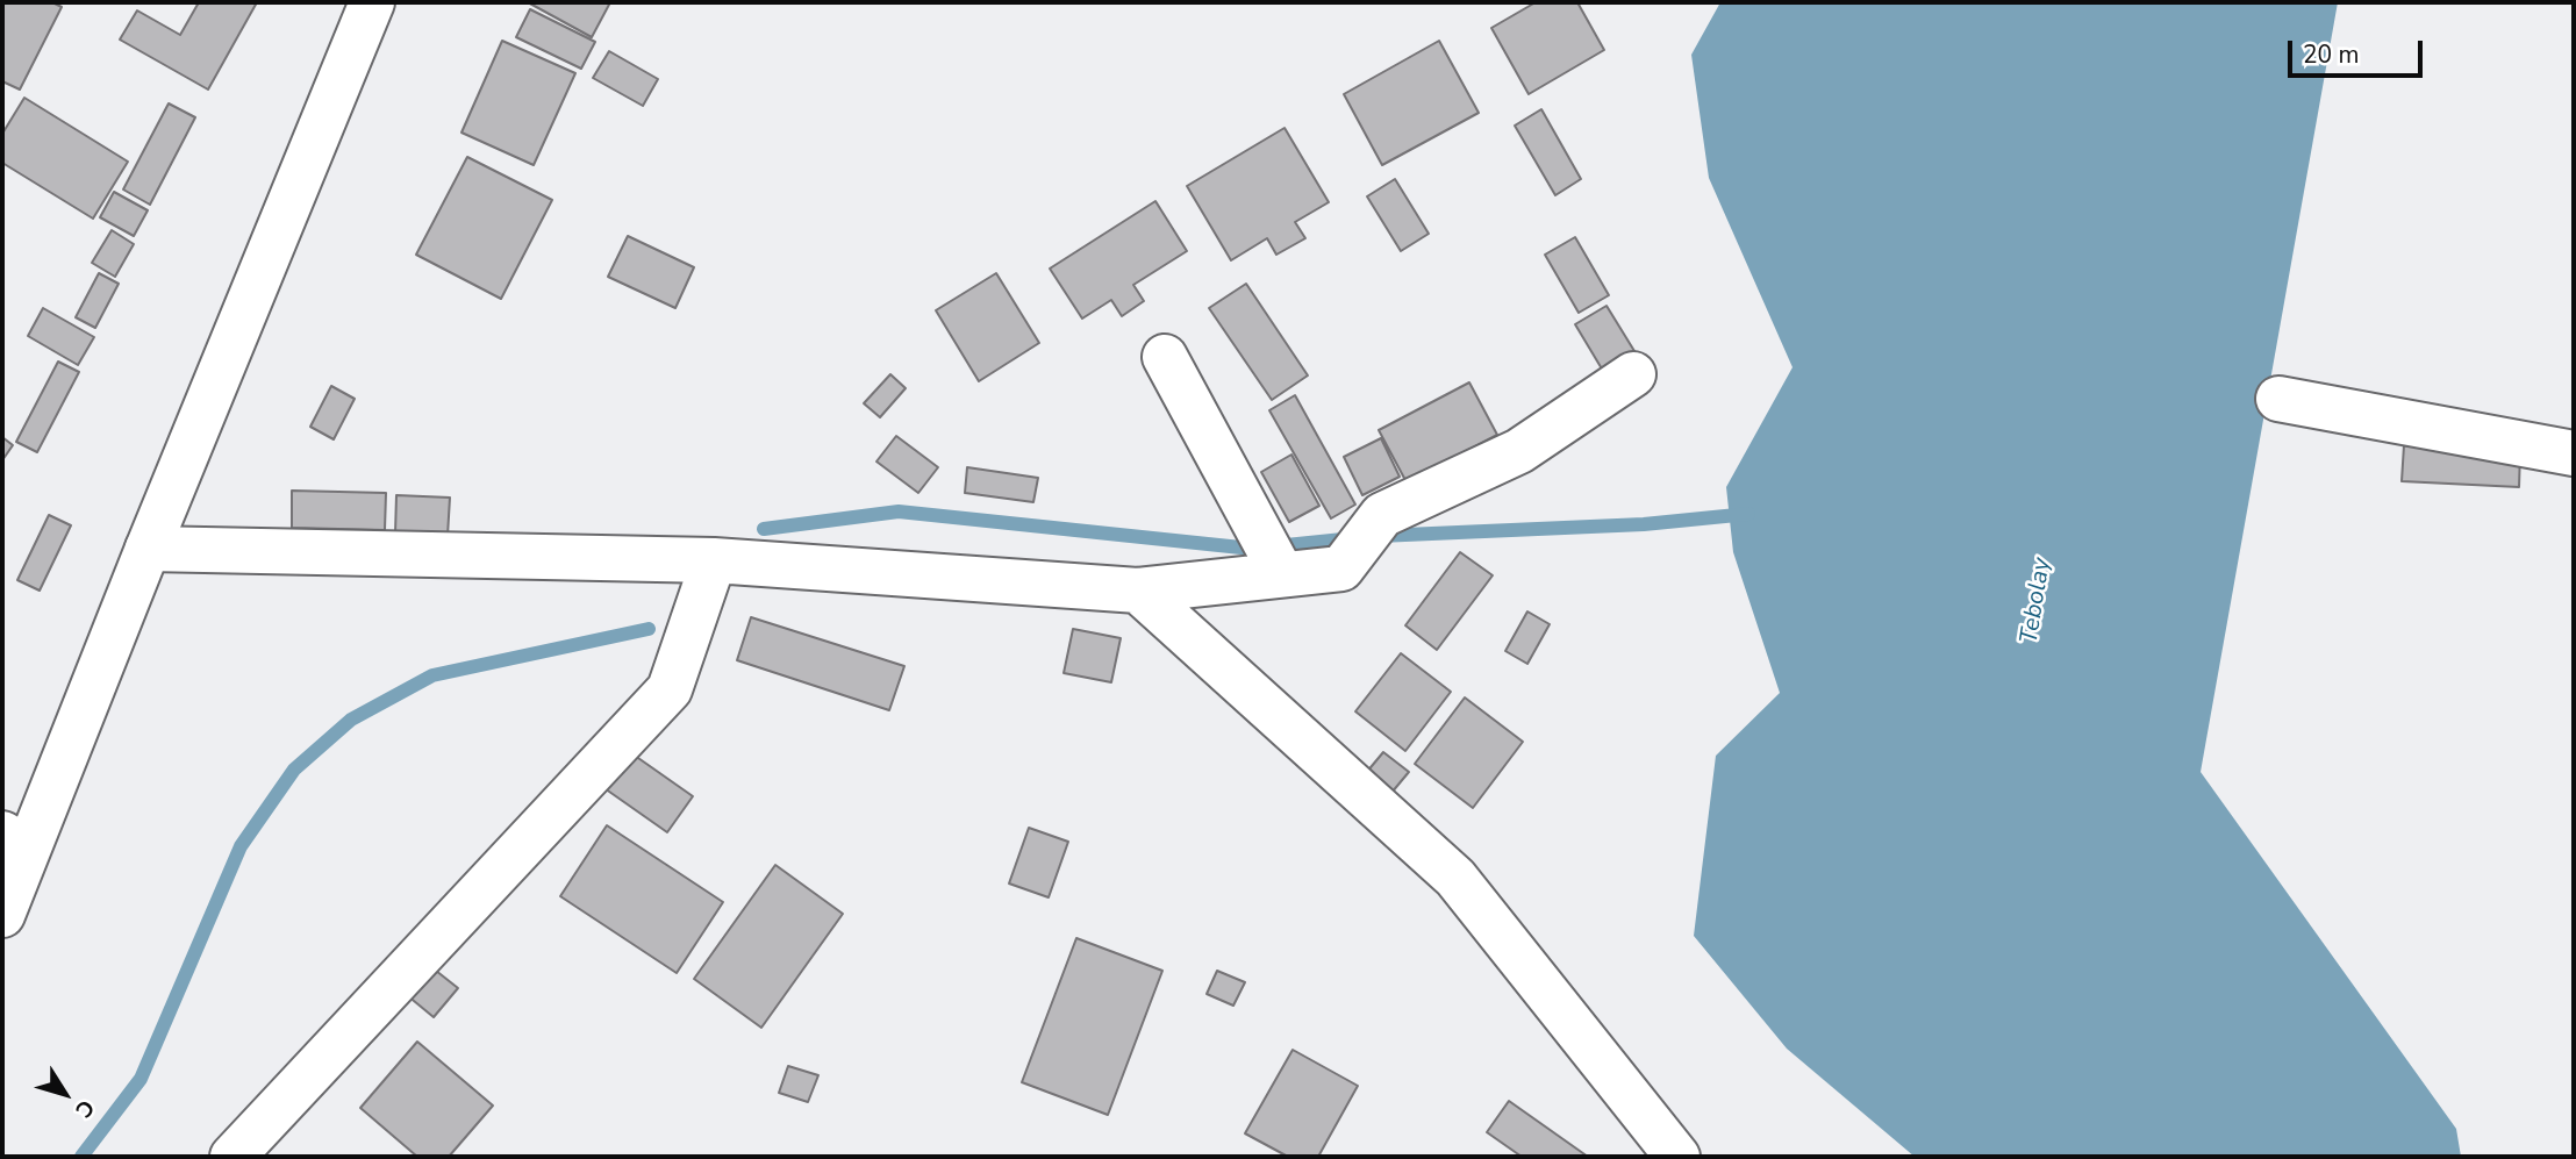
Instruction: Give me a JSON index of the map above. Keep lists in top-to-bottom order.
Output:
{
  "water": ["Tebolay"],
  "scale_bar": "20 m",
  "north": "bottom right"
}
